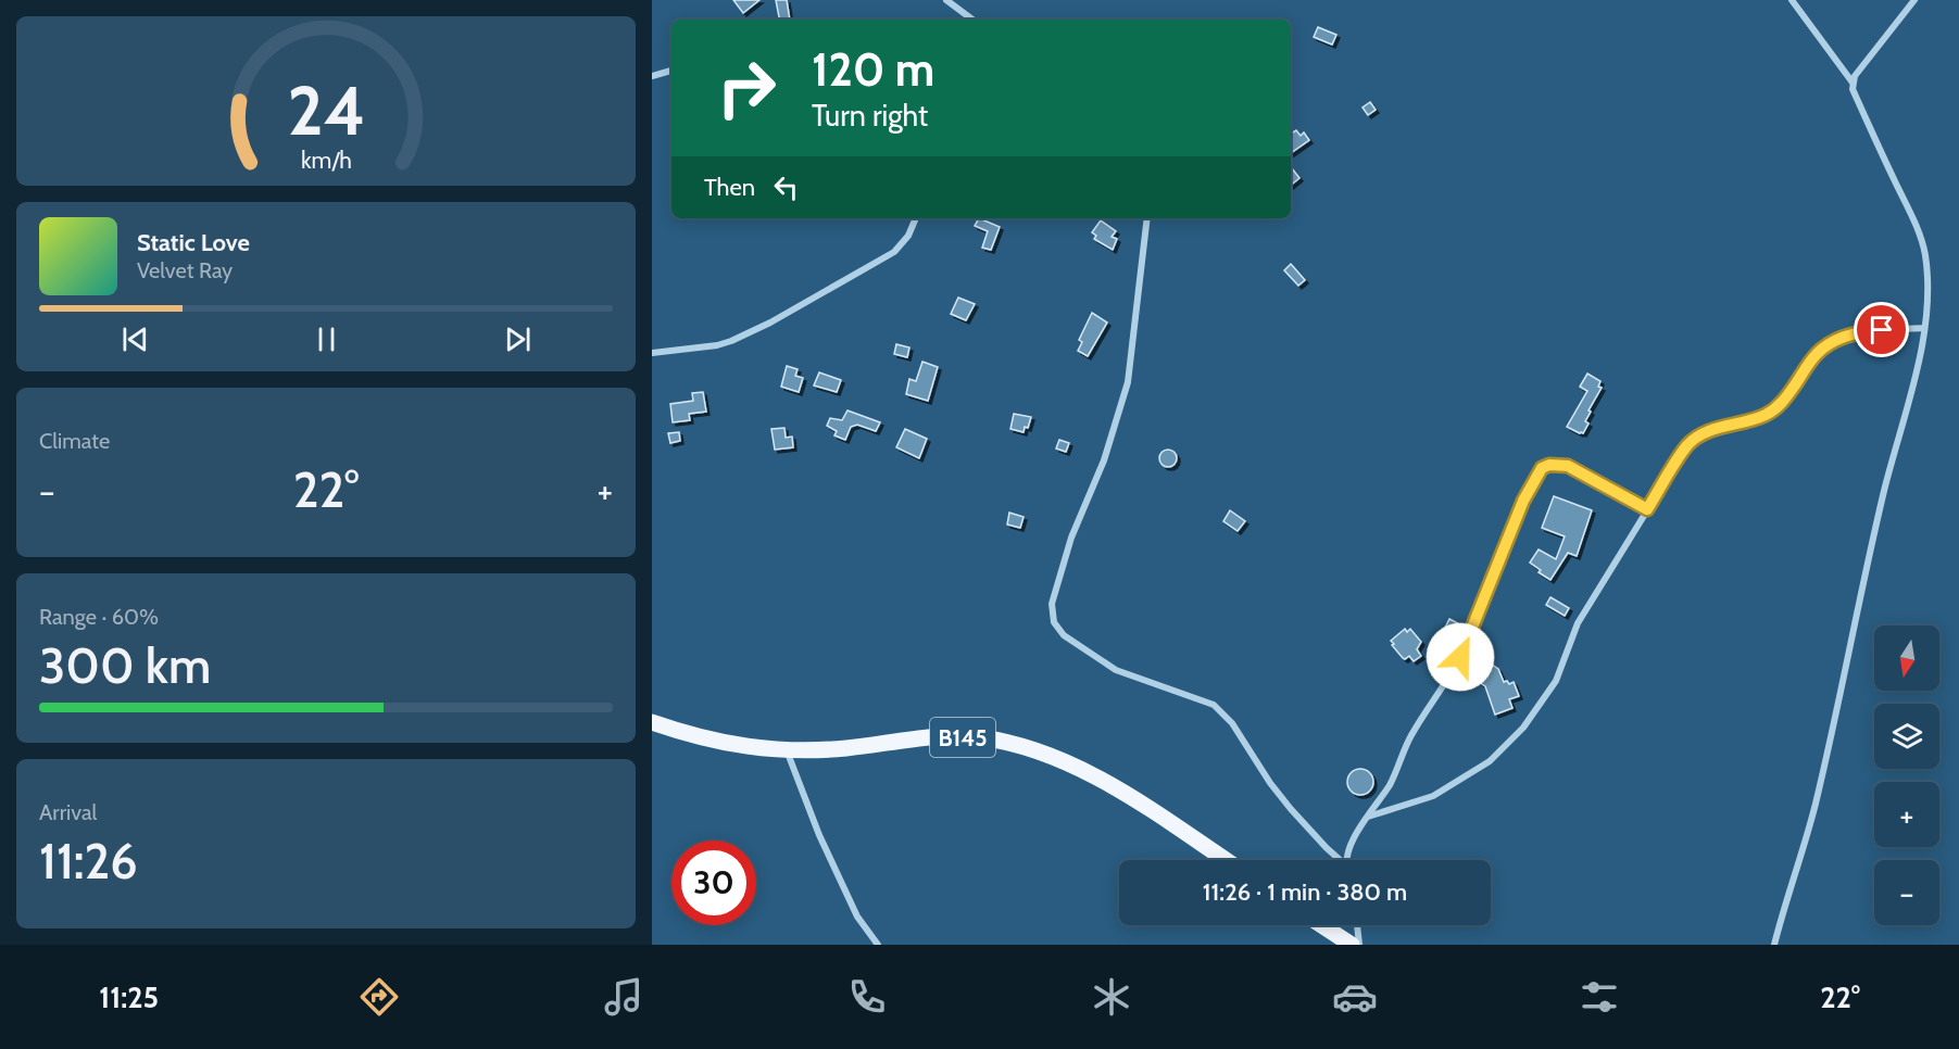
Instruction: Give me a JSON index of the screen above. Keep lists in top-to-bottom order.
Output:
{
  "streets": {
    "main road": ["B145"]
  },
  "north": "bottom",
  "page": {
    "turn": ["120 m", "Turn right"],
    "then": "Then",
    "song": ["Static Love", "Velvet Ray"],
    "tile": [
      "Climate",
      ["Range · 60%", "300 km"],
      ["Arrival", "11:26"]
    ],
    "heat": ["−", "22°", "+"],
    "map_buttons": ["+", "−"],
    "limit": "30",
    "trip": "11:26 · 1 min · 380 m",
    "tabs": ["11:25", "22°"],
    "gauge": ["24", "km/h"]
  }
}
